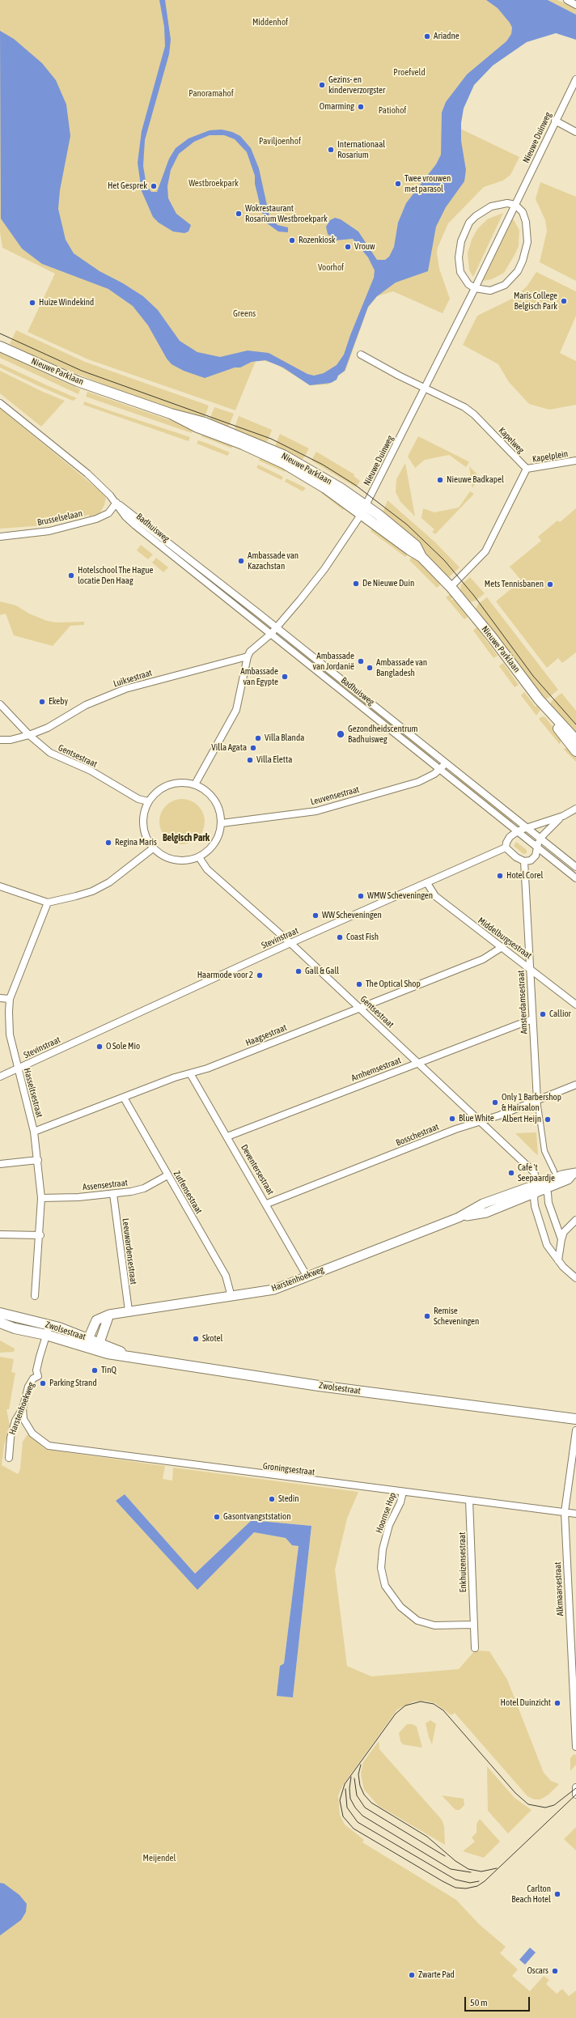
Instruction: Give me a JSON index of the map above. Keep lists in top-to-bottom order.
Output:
{
  "streets": {
    "main road": ["Nieuwe Parklaan", "Zwolsestraat"],
    "street": [
      "Nieuwe Duinweg",
      "Kapelweg",
      "Kapelplein",
      "Brusselselaan",
      "Badhuisweg",
      "Luiksestraat",
      "Gentsestraat",
      "Leuvensestraat",
      "Stevinstraat",
      "Middelburgsestraat",
      "Amsterdamsestraat",
      "Haagsestraat",
      "Arnhemsestraat",
      "Hasseltsestraat",
      "Bosschestraat",
      "Deventersestraat",
      "Assensestraat",
      "Zutfensestraat",
      "Leeuwardensestraat",
      "Harstenhoekweg",
      "Groningsestraat",
      "Hoornse Hop",
      "Enkhuizensestraat",
      "Alkmaarsestraat"
    ]
  },
  "crossings": [
    ["Nieuwe Duinweg", "Nieuwe Parklaan"],
    ["Nieuwe Duinweg", "Kapelweg"],
    ["Nieuwe Duinweg", "Badhuisweg"],
    ["Nieuwe Duinweg", "Luiksestraat"],
    ["Kapelweg", "Kapelplein"],
    ["Brusselselaan", "Badhuisweg"],
    ["Badhuisweg", "Leuvensestraat"],
    ["Badhuisweg", "Stevinstraat"],
    ["Badhuisweg", "Amsterdamsestraat"],
    ["Luiksestraat", "Gentsestraat"],
    ["Gentsestraat", "Leuvensestraat"],
    ["Gentsestraat", "Stevinstraat"],
    ["Gentsestraat", "Haagsestraat"],
    ["Gentsestraat", "Arnhemsestraat"],
    ["Gentsestraat", "Bosschestraat"],
    ["Gentsestraat", "Harstenhoekweg"],
    ["Stevinstraat", "Middelburgsestraat"],
    ["Stevinstraat", "Amsterdamsestraat"],
    ["Stevinstraat", "Hasseltsestraat"],
    ["Middelburgsestraat", "Amsterdamsestraat"],
    ["Middelburgsestraat", "Haagsestraat"],
    ["Amsterdamsestraat", "Arnhemsestraat"],
    ["Amsterdamsestraat", "Bosschestraat"],
    ["Haagsestraat", "Hasseltsestraat"],
    ["Haagsestraat", "Deventersestraat"],
    ["Haagsestraat", "Zutfensestraat"],
    ["Arnhemsestraat", "Deventersestraat"],
    ["Hasseltsestraat", "Assensestraat"],
    ["Bosschestraat", "Deventersestraat"],
    ["Deventersestraat", "Harstenhoekweg"],
    ["Assensestraat", "Zutfensestraat"],
    ["Assensestraat", "Leeuwardensestraat"],
    ["Zutfensestraat", "Harstenhoekweg"],
    ["Leeuwardensestraat", "Harstenhoekweg"],
    ["Harstenhoekweg", "Zwolsestraat"],
    ["Harstenhoekweg", "Groningsestraat"],
    ["Groningsestraat", "Hoornse Hop"],
    ["Groningsestraat", "Enkhuizensestraat"],
    ["Groningsestraat", "Alkmaarsestraat"],
    ["Hoornse Hop", "Enkhuizensestraat"]
  ],
  "districts": ["Belgisch Park"],
  "parks": [
    "Middenhof",
    "Proefveld",
    "Panoramahof",
    "Patiohof",
    "Paviljoenhof",
    "Westbroekpark",
    "Voorhof",
    "Greens",
    "Meijendel"
  ],
  "places": [
    "Ariadne",
    "Gezins- en kinderverzorgster",
    "Omarming",
    "Internationaal Rosarium",
    "Twee vrouwen met parasol",
    "Het Gesprek",
    "Wokrestaurant Rosarium Westbroekpark",
    "Rozenkiosk",
    "Vrouw",
    "Maris College Belgisch Park",
    "Huize Windekind",
    "Nieuwe Badkapel",
    "Ambassade van Kazachstan",
    "Hotelschool The Hague locatie Den Haag",
    "De Nieuwe Duin",
    "Mets Tennisbanen",
    "Ambassade van Jordanië",
    "Ambassade van Bangladesh",
    "Ambassade van Egypte",
    "Ekeby",
    "Gezondheidscentrum Badhuisweg",
    "Villa Blanda",
    "Villa Agata",
    "Villa Eletta",
    "Regina Maris",
    "Hotel Corel",
    "WMW Scheveningen",
    "WW Scheveningen",
    "Coast Fish",
    "Gall & Gall",
    "Haarmode voor 2",
    "The Optical Shop",
    "Callior",
    "O Sole Mio",
    "Only 1 Barbershop & Hairsalon",
    "Blue White",
    "Albert Heijn",
    "Cafe 't Seepaardje",
    "Remise Scheveningen",
    "Skotel",
    "TinQ",
    "Parking Strand",
    "Stedin",
    "Gasontvangststation",
    "Hotel Duinzicht",
    "Carlton Beach Hotel",
    "Oscars",
    "Zwarte Pad"
  ],
  "scale_bar": "50 m"
}
